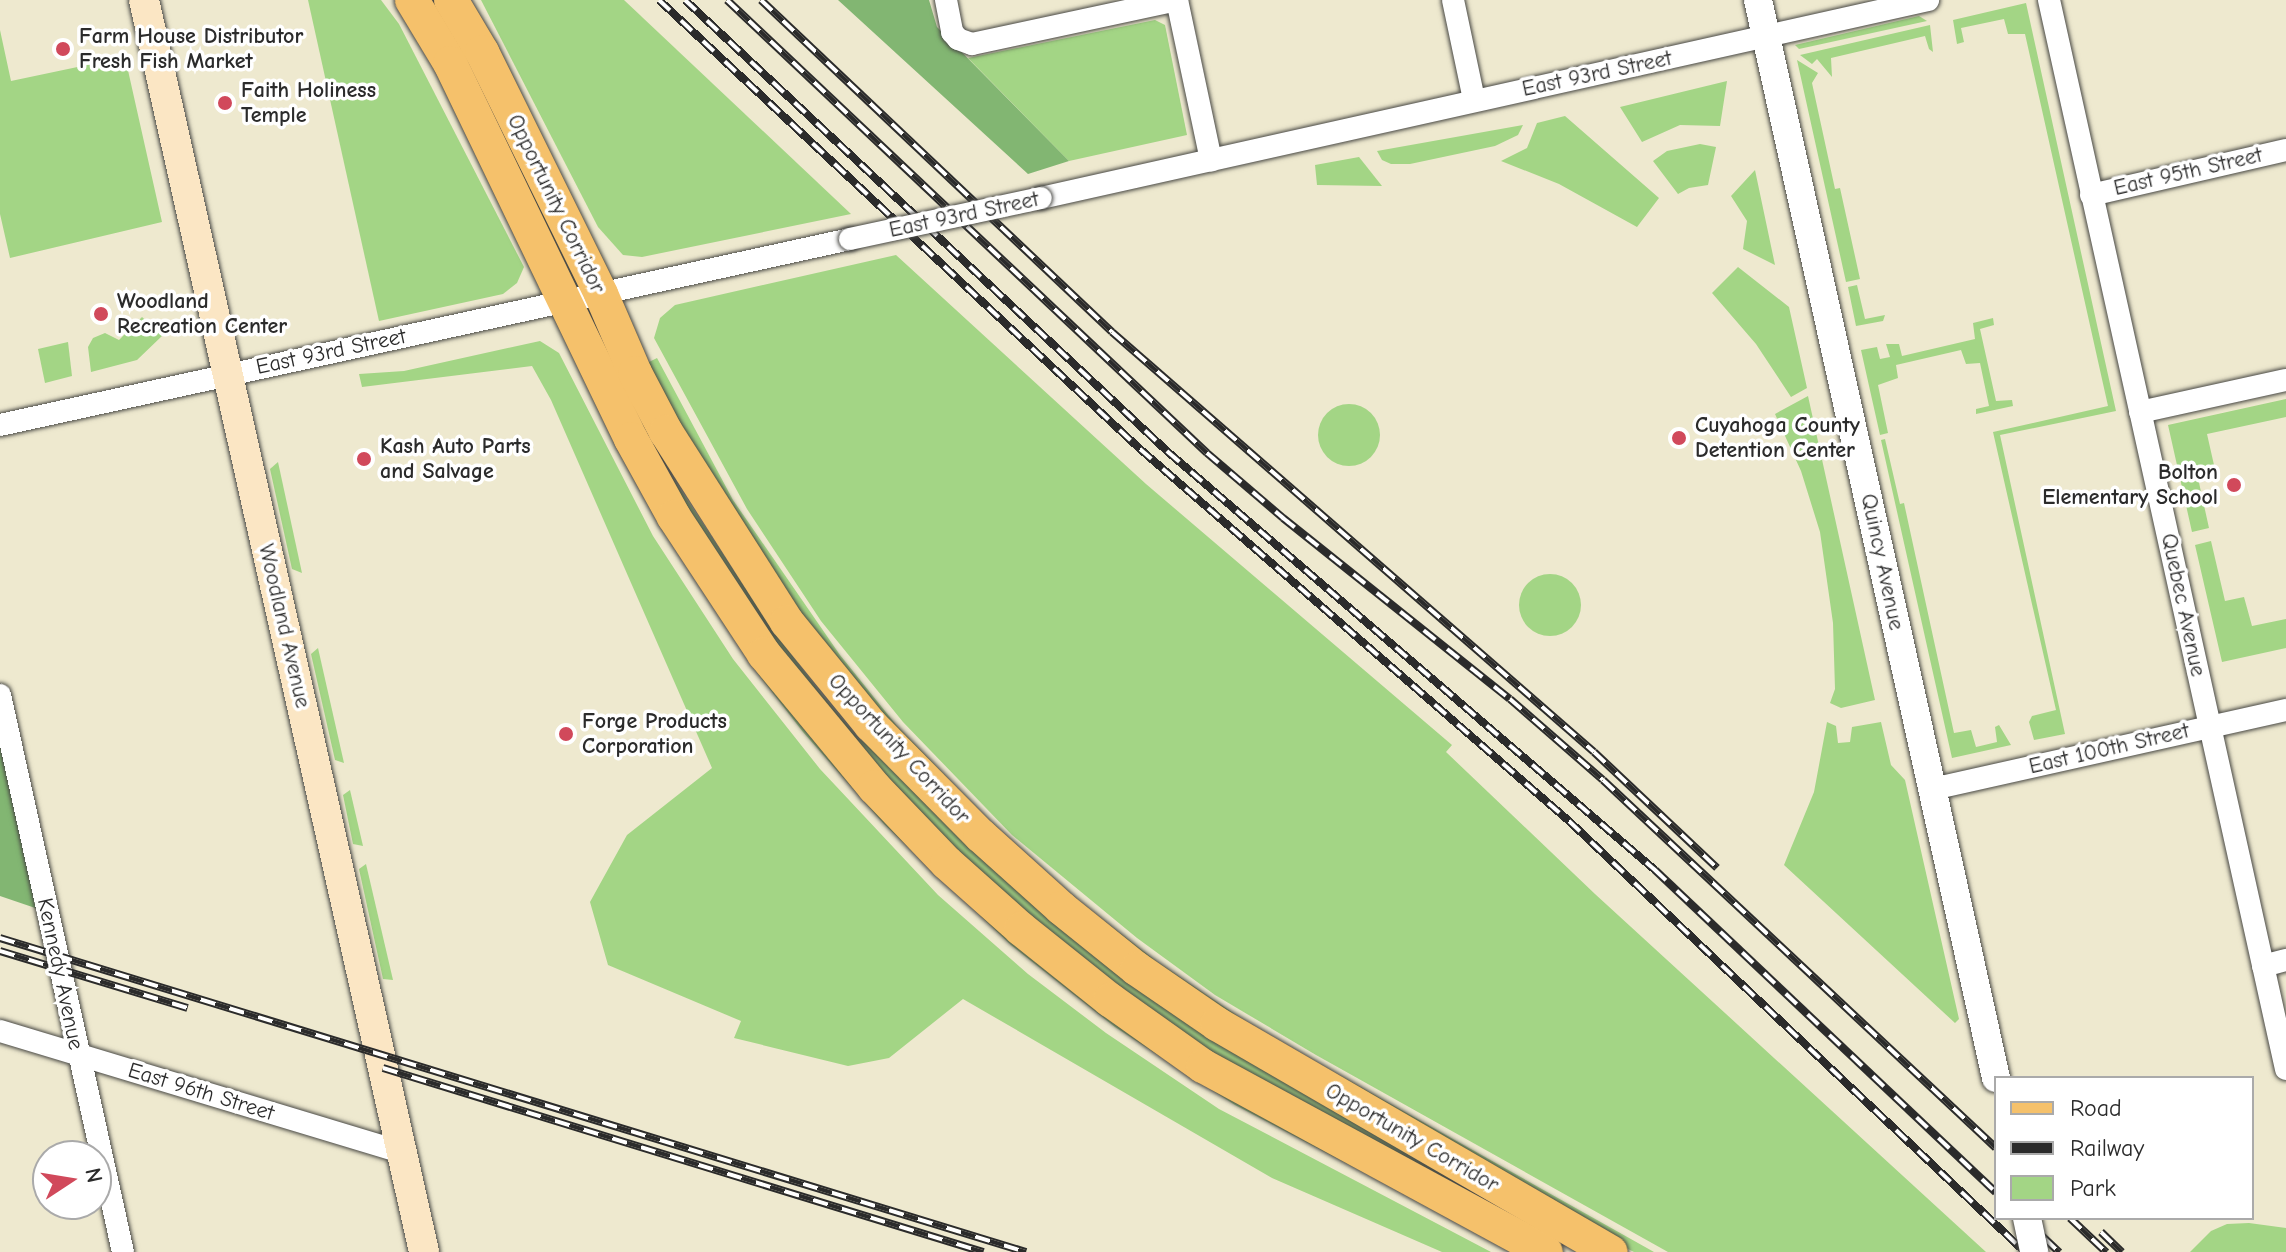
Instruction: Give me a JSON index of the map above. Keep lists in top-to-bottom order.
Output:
{
  "streets": {
    "main road": ["Opportunity Corridor", "Woodland Avenue"],
    "street": [
      "East 93rd Street",
      "East 95th Street",
      "Quincy Avenue",
      "Quebec Avenue",
      "East 100th Street",
      "Kennedy Avenue",
      "East 96th Street"
    ]
  },
  "crossings": [
    ["East 93rd Street", "Opportunity Corridor"],
    ["East 93rd Street", "Quincy Avenue"],
    ["East 93rd Street", "Woodland Avenue"],
    ["East 95th Street", "Quebec Avenue"],
    ["Quincy Avenue", "East 100th Street"],
    ["Quebec Avenue", "East 100th Street"],
    ["Woodland Avenue", "East 96th Street"],
    ["Kennedy Avenue", "East 96th Street"]
  ],
  "places": [
    "Farm House Distributor Fresh Fish Market",
    "Faith Holiness Temple",
    "Woodland Recreation Center",
    "Cuyahoga County Detention Center",
    "Kash Auto Parts and Salvage",
    "Bolton Elementary School",
    "Forge Products Corporation"
  ],
  "legend": ["Road", "Railway", "Park"],
  "north": "right"
}
